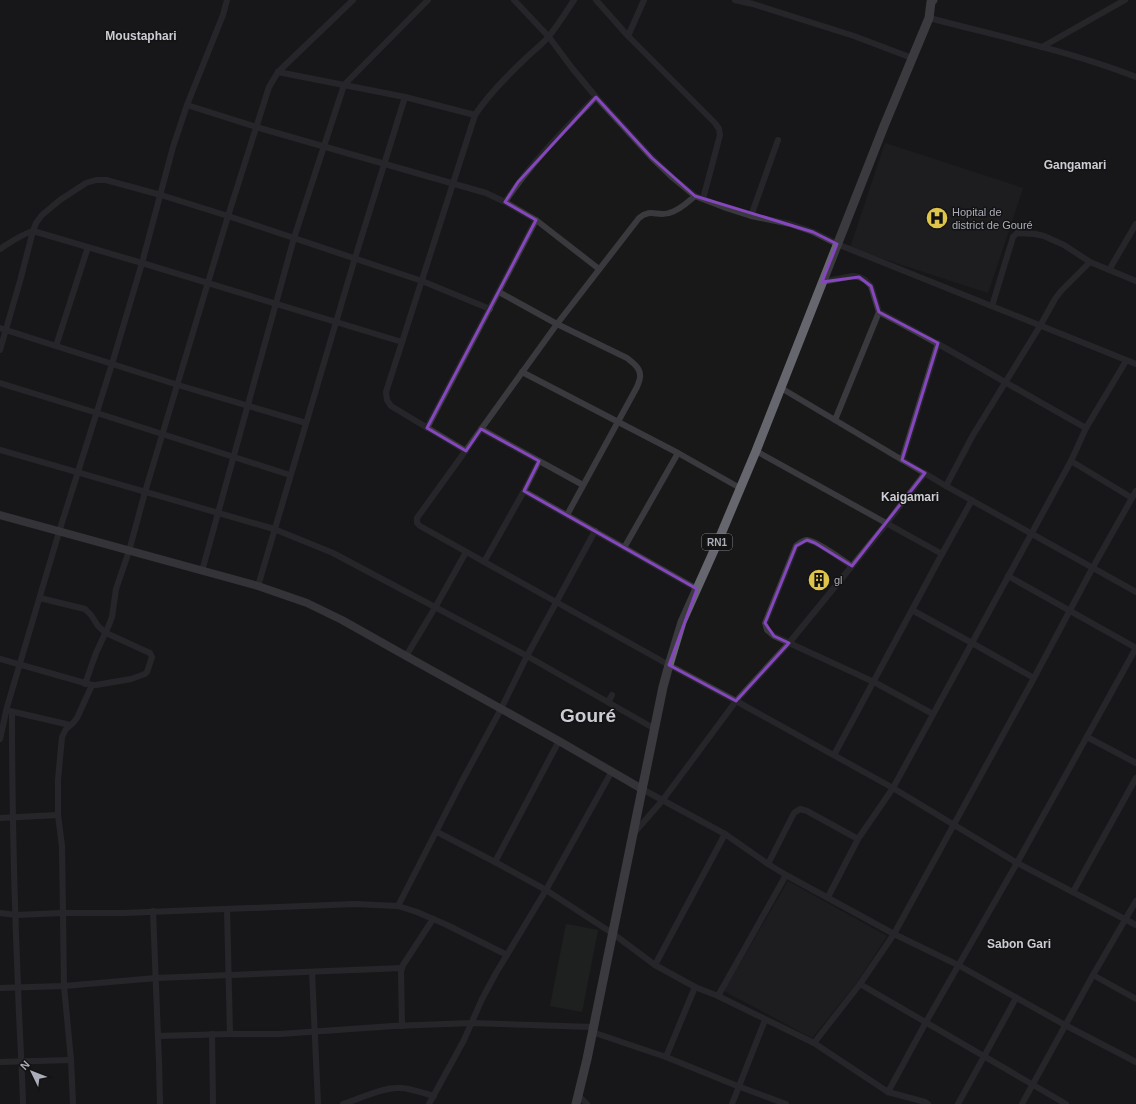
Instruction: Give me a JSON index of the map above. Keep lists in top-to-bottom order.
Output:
{
  "streets": {
    "highway": ["RN1"]
  },
  "districts": [
    "Moustaphari",
    "Gangamari",
    "Kaigamari",
    "Gouré",
    "Sabon Gari"
  ],
  "places": {
    "hospital": ["Hopital de district de Gouré"],
    "building": ["gl"]
  },
  "north": "top left"
}
